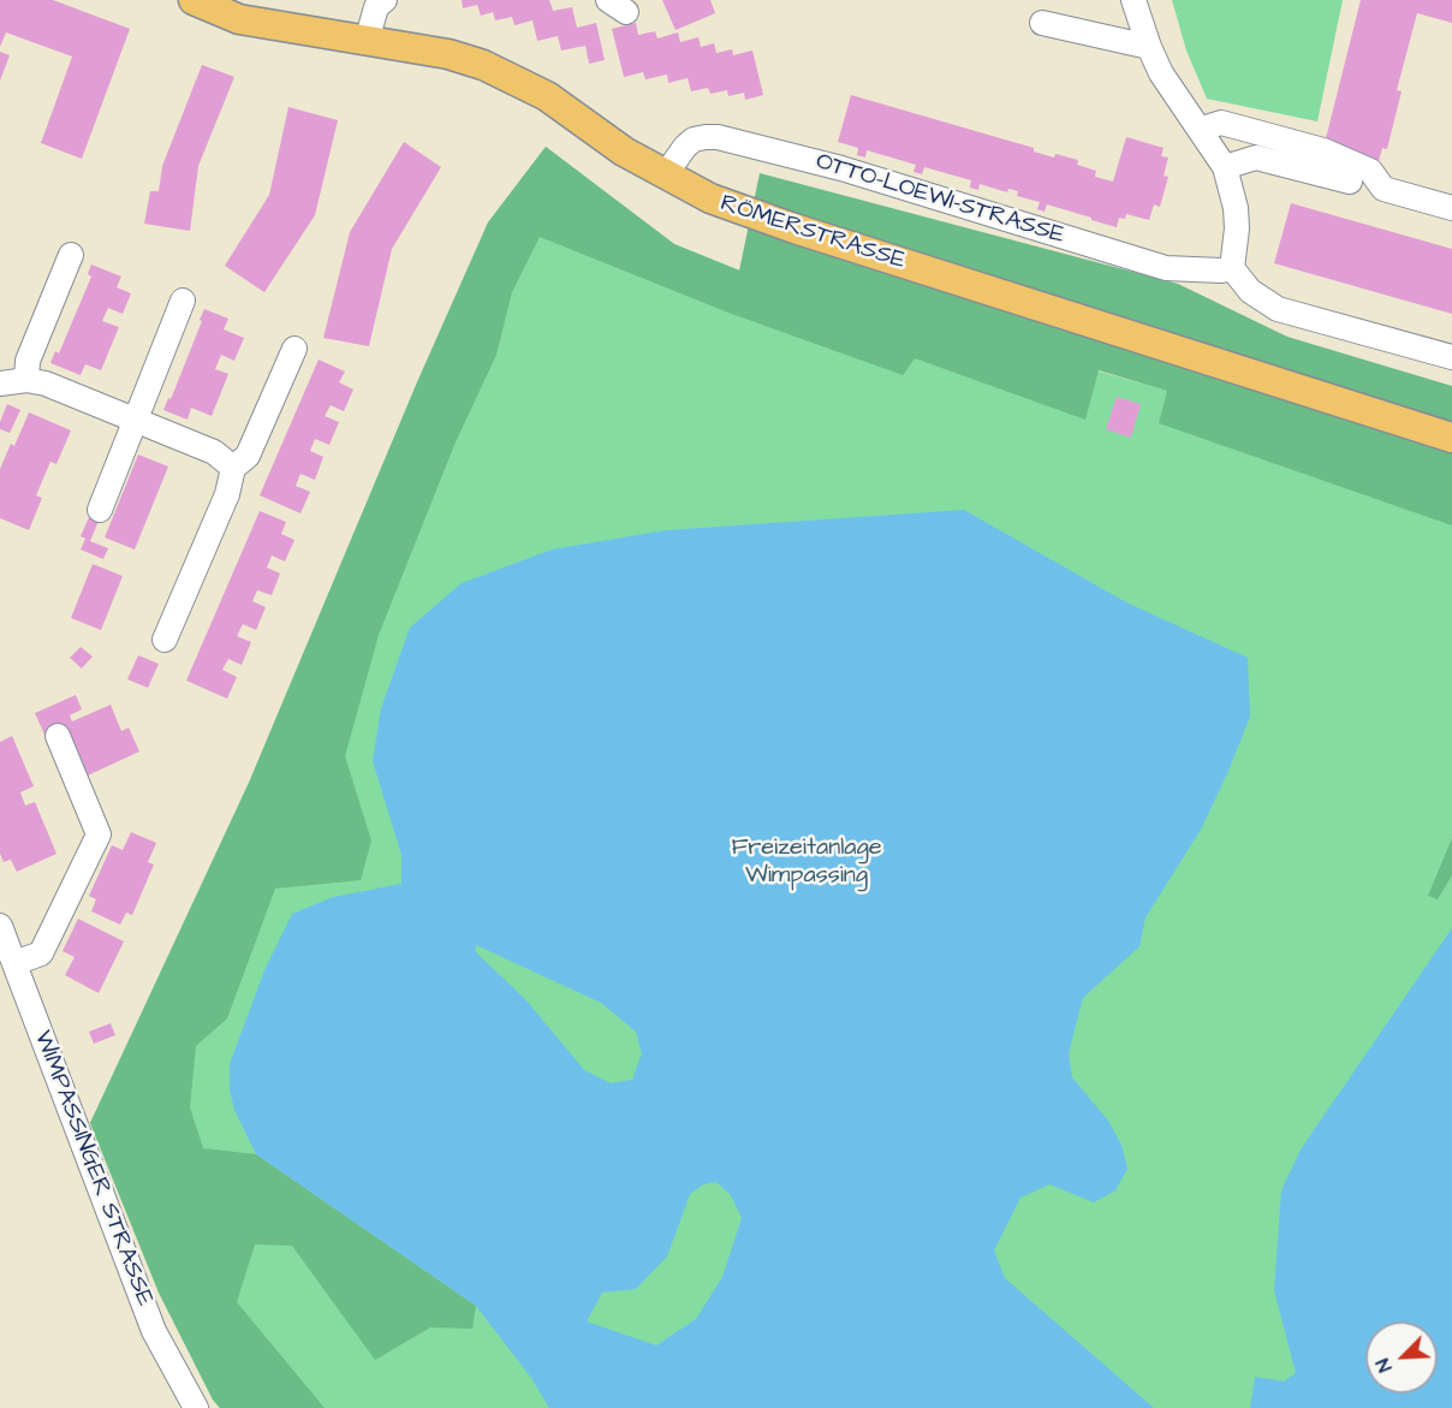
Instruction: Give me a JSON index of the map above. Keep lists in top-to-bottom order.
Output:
{
  "streets": {
    "main road": ["RÖMERSTRASSE"],
    "street": ["OTTO-LOEWI-STRASSE", "WIMPASSINGER STRASSE"]
  },
  "crossings": [
    ["OTTO-LOEWI-STRASSE", "RÖMERSTRASSE"]
  ],
  "parks": ["Freizeitanlage Wimpassing"],
  "north": "bottom left"
}
